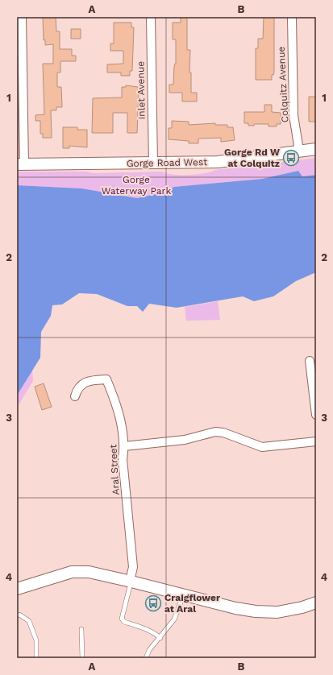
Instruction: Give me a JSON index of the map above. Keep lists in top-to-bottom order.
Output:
{
  "streets": {
    "main road": ["Gorge Road West"],
    "street": ["Colquitz Avenue", "Inlet Avenue", "Aral Street"]
  },
  "crossings": [
    ["Colquitz Avenue", "Gorge Road West"],
    ["Inlet Avenue", "Gorge Road West"]
  ],
  "parks": ["Gorge Waterway Park"],
  "places": {
    "bus stop": ["Gorge Rd W at Colquitz", "Craigflower at Aral"]
  },
  "grid": {
    "columns": ["A", "B"],
    "rows": [
      "1",
      "2",
      "3",
      "4"
    ]
  }
}
